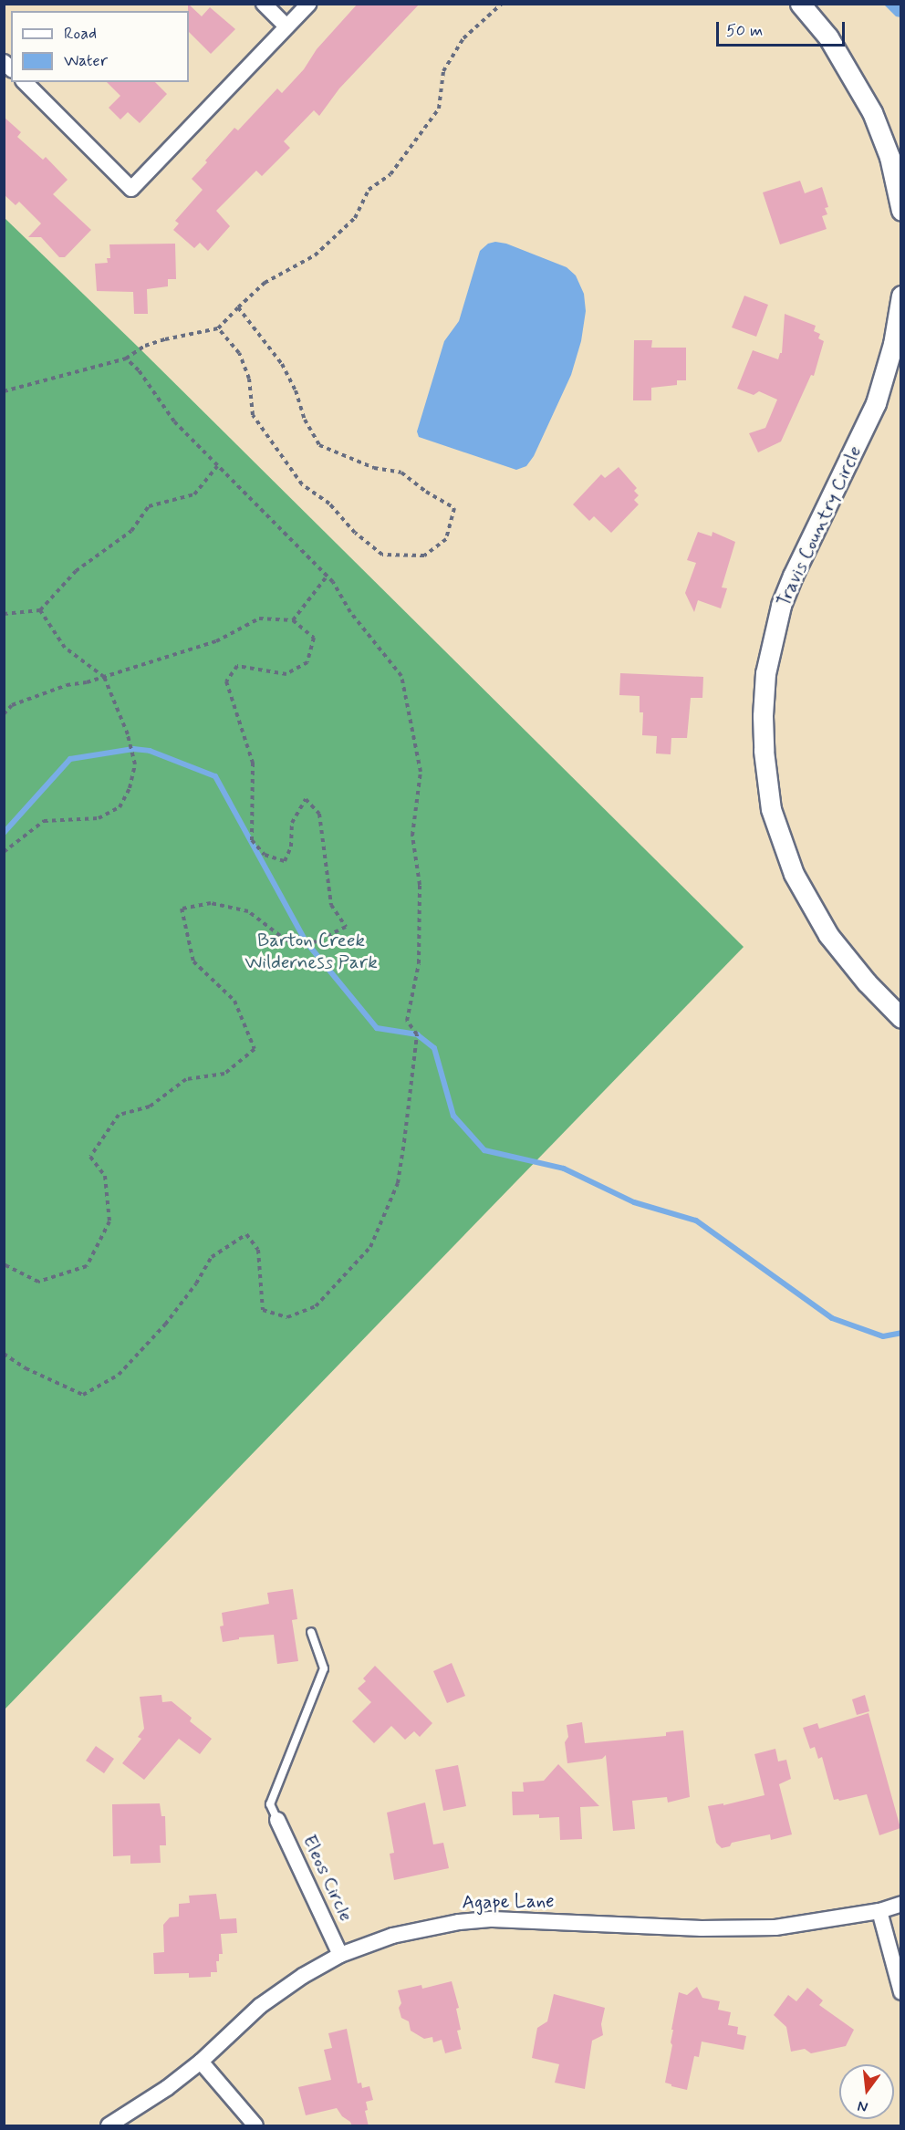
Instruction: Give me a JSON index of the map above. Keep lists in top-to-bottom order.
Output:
{
  "streets": {
    "street": ["Travis Country Circle", "Eleos Circle", "Agape Lane"]
  },
  "crossings": [
    ["Eleos Circle", "Agape Lane"]
  ],
  "parks": ["Barton Creek Wilderness Park"],
  "legend": ["Road", "Water"],
  "scale_bar": "50 m",
  "north": "bottom"
}
